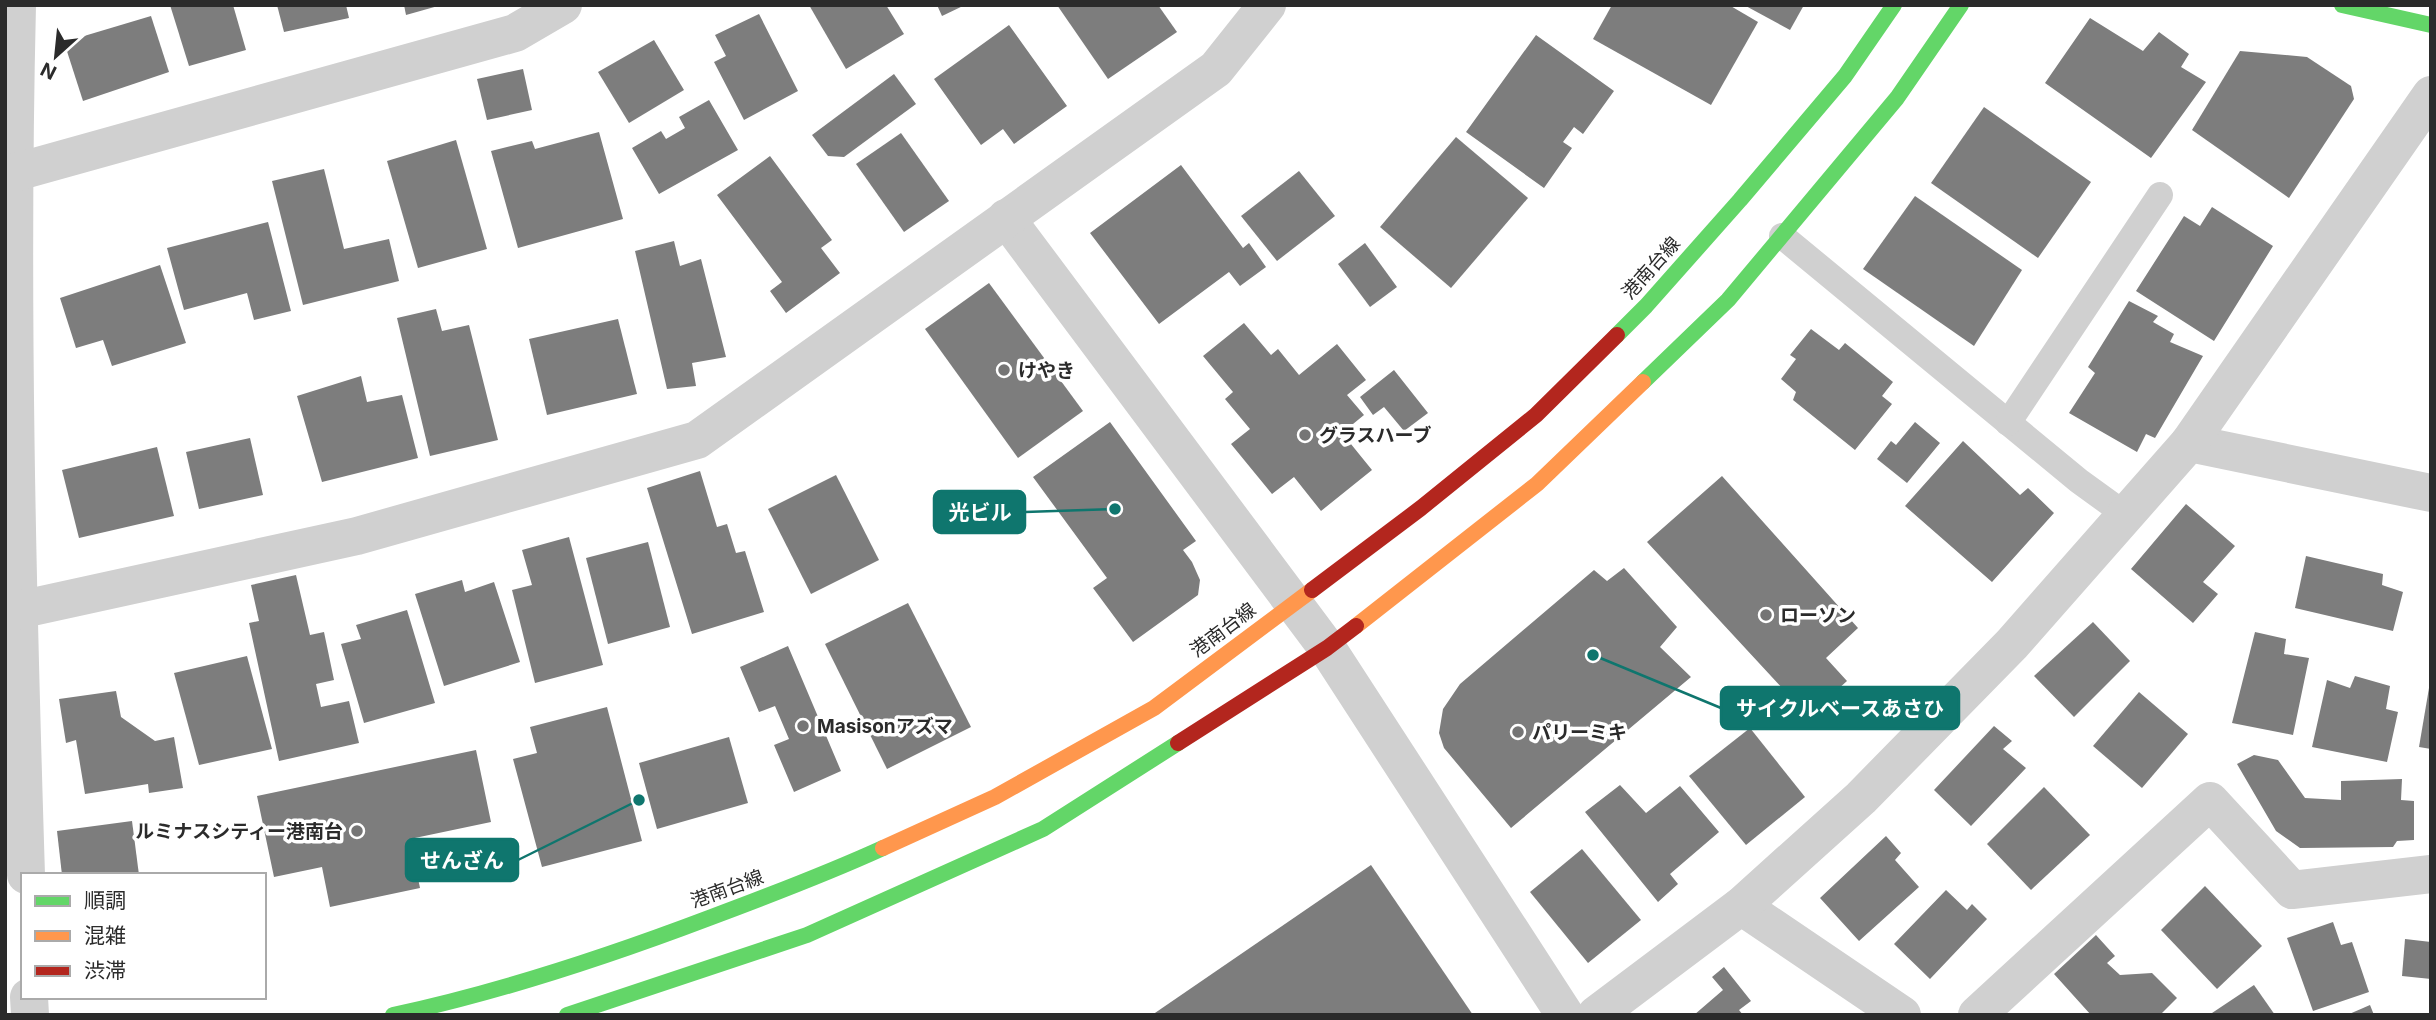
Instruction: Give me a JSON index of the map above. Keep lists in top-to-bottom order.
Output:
{
  "streets": {
    "street": ["港南台線"]
  },
  "places": [
    "けやき",
    "グラスハーブ",
    "光ビル",
    "ローソン",
    "サイクルベースあさひ",
    "Masisonアズマ",
    "パリーミキ",
    "せんざん",
    "ルミナスシティー港南台"
  ],
  "legend": ["順調", "混雑", "渋滞"],
  "north": "bottom left"
}
